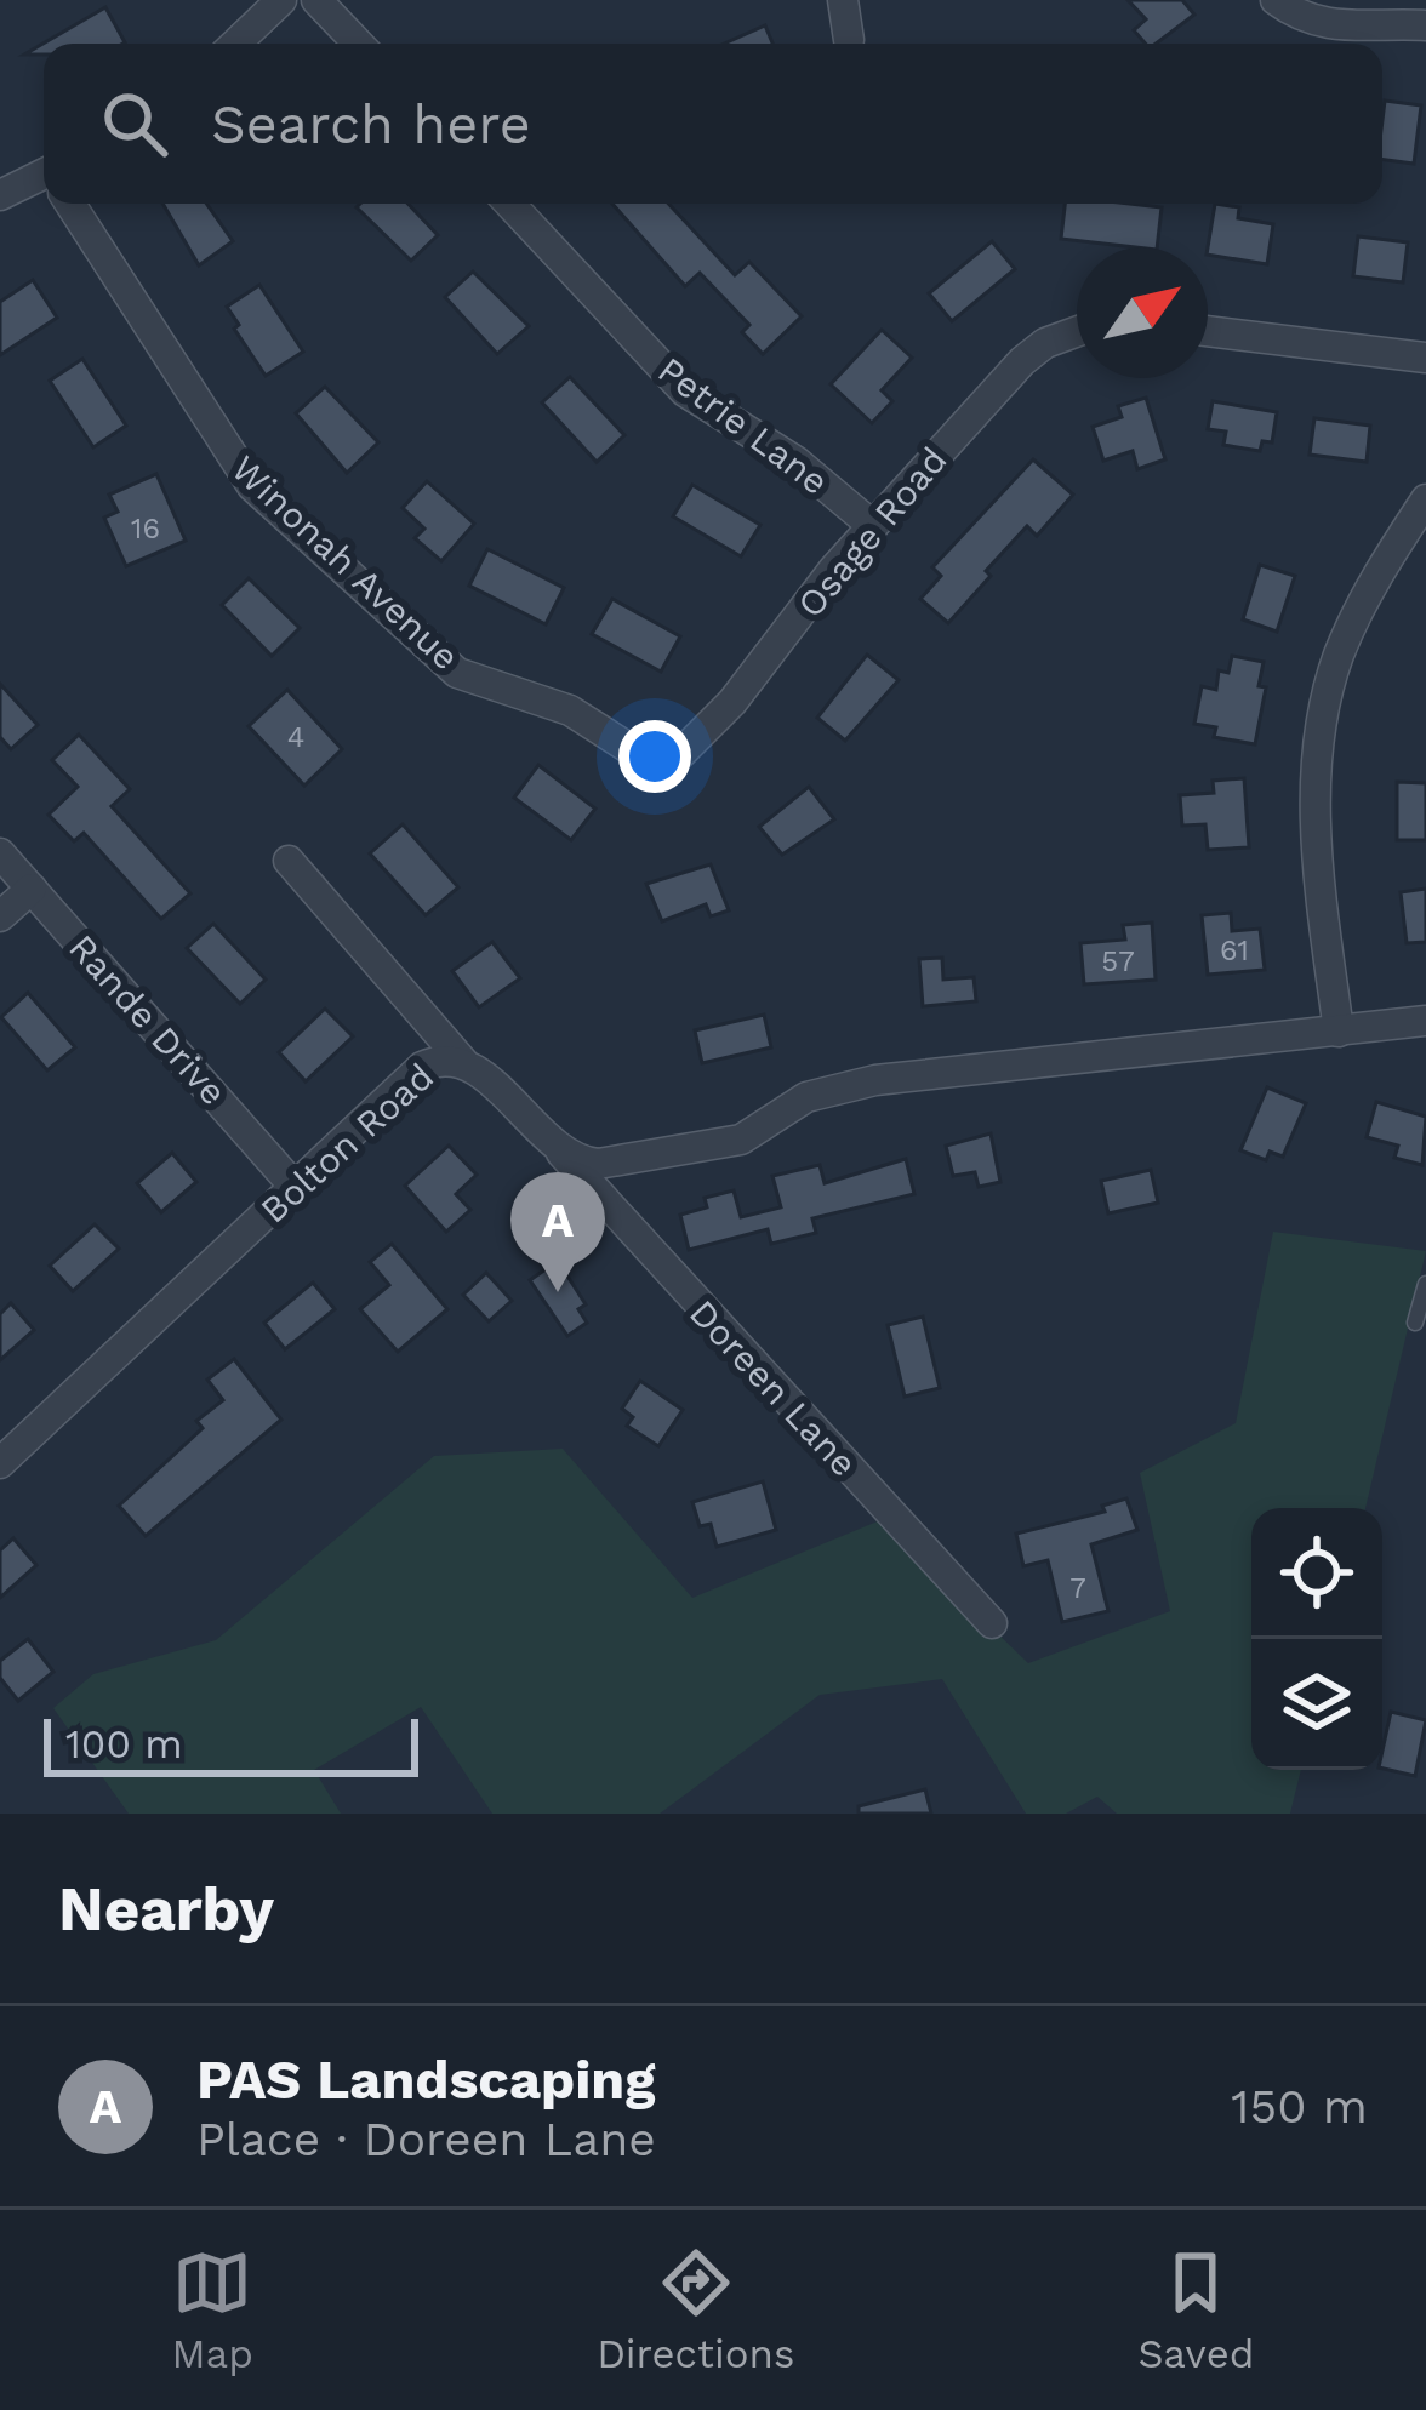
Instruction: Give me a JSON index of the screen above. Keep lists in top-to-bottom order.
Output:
{
  "streets": {
    "street": [
      "Petrie Lane",
      "Osage Road",
      "Winonah Avenue",
      "Rande Drive",
      "Bolton Road",
      "Doreen Lane"
    ]
  },
  "crossings": [
    ["Petrie Lane", "Osage Road"],
    ["Osage Road", "Winonah Avenue"],
    ["Rande Drive", "Bolton Road"],
    ["Bolton Road", "Doreen Lane"]
  ],
  "house_numbers": [
    "16",
    "4",
    "61",
    "57",
    "7"
  ],
  "scale_bar": "100 m",
  "north": "top right",
  "page": {
    "search": "Search here",
    "pins": "A",
    "scale": "100 m",
    "heading": "Nearby",
    "list": [
      {
        "mark": "A",
        "name": "PAS Landscaping",
        "note": "Place · Doreen Lane",
        "value": "150 m"
      }
    ],
    "nav": ["Map", "Directions", "Saved"]
  }
}
